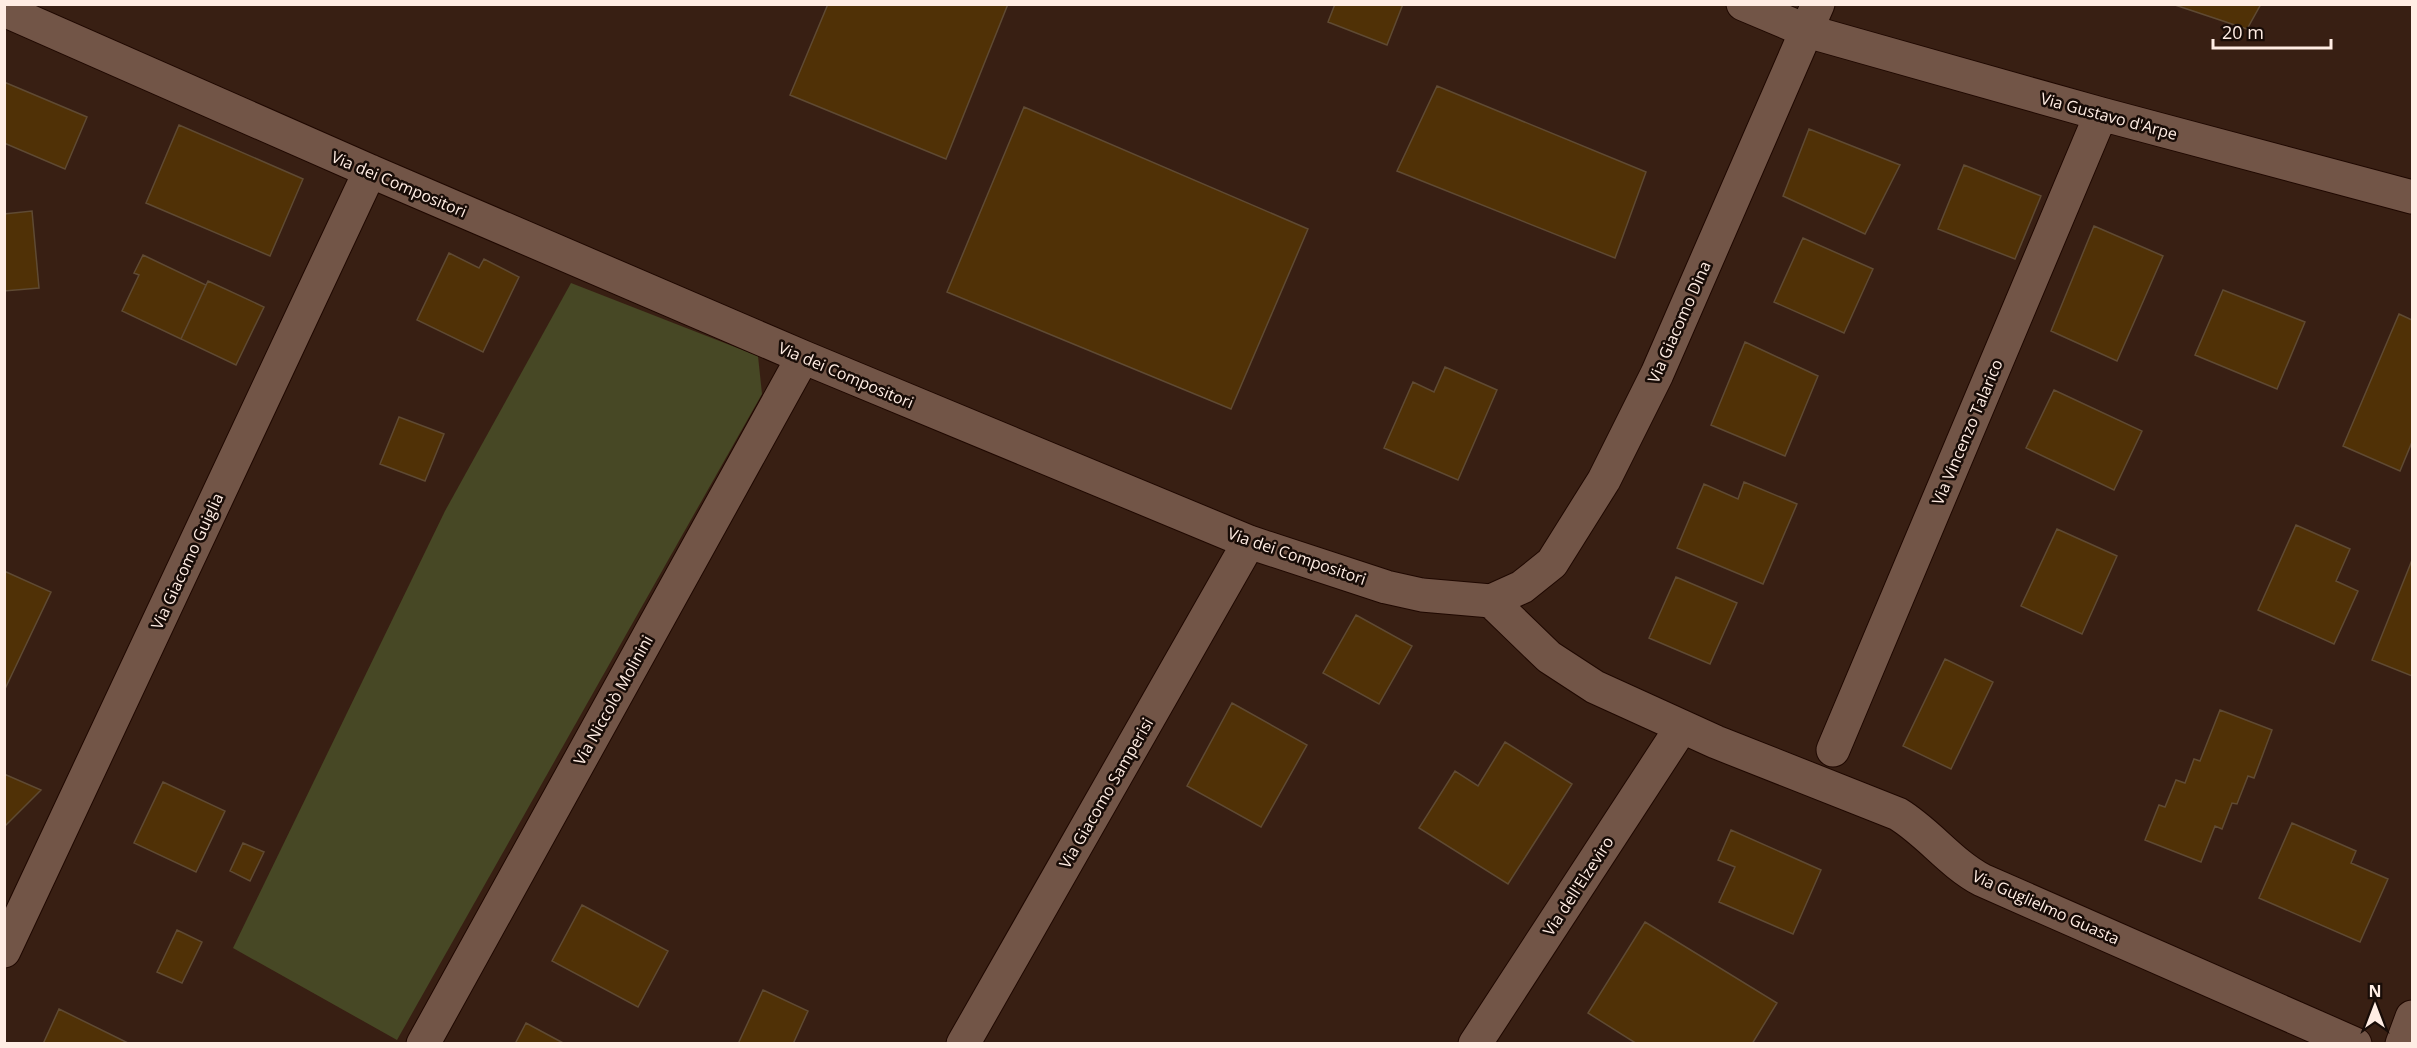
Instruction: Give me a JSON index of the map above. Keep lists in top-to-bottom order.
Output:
{
  "streets": {
    "street": [
      "Via Gustavo d'Arpe",
      "Via dei Compositori",
      "Via Giacomo Dina",
      "Via Vincenzo Talarico",
      "Via Giacomo Guiglia",
      "Via Niccolò Molinini",
      "Via Giacomo Samperisi",
      "Via dell'Elzeviro",
      "Via Guglielmo Guasta"
    ]
  },
  "crossings": [
    ["Via Gustavo d'Arpe", "Via Giacomo Dina"],
    ["Via Gustavo d'Arpe", "Via Vincenzo Talarico"],
    ["Via dei Compositori", "Via Giacomo Dina"],
    ["Via dei Compositori", "Via Giacomo Guiglia"],
    ["Via dei Compositori", "Via Niccolò Molinini"],
    ["Via dei Compositori", "Via Giacomo Samperisi"],
    ["Via dell'Elzeviro", "Via Guglielmo Guasta"]
  ],
  "scale_bar": "20 m",
  "north": "top"
}
